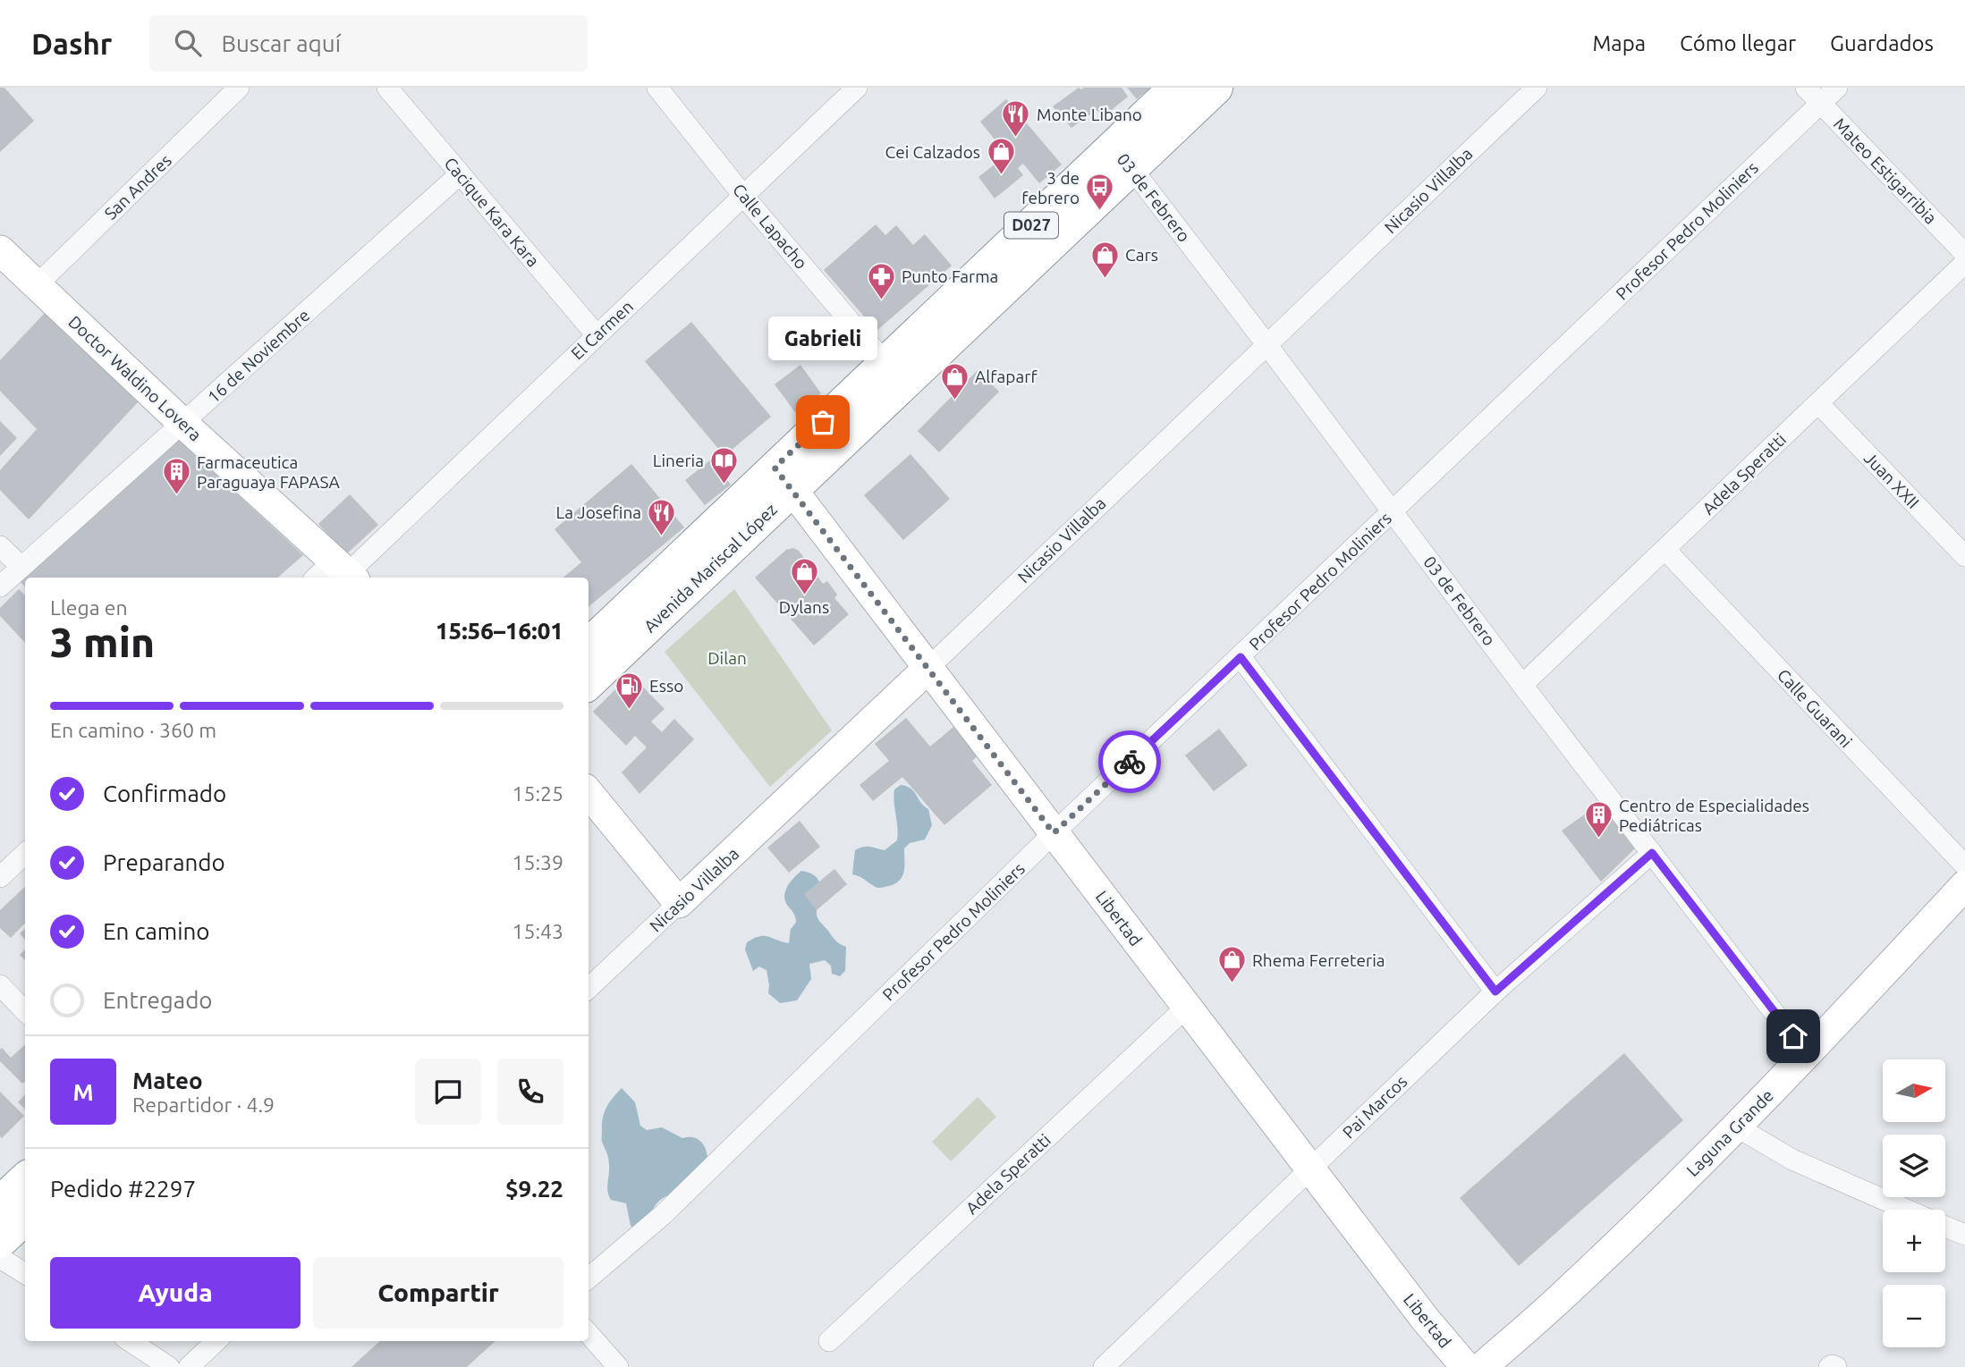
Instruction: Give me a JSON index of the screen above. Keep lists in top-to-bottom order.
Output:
{
  "streets": {
    "highway": ["D027", "Avenida Mariscal López"],
    "main road": [
      "Nicasio Villalba",
      "Doctor Waldino Lovera",
      "Libertad",
      "Laguna Grande"
    ],
    "street": [
      "Mateo Estigarribia",
      "San Andres",
      "03 de Febrero",
      "Cacique Kara Kara",
      "Calle Lapacho",
      "Profesor Pedro Moliniers",
      "El Carmen",
      "16 de Noviembre",
      "Adela Speratti",
      "Juan XXII",
      "Calle Guarani",
      "Pai Marcos"
    ]
  },
  "crossings": [
    ["Mateo Estigarribia", "Profesor Pedro Moliniers"],
    ["San Andres", "Doctor Waldino Lovera"],
    ["Nicasio Villalba", "03 de Febrero"],
    ["Nicasio Villalba", "Libertad"],
    ["03 de Febrero", "Profesor Pedro Moliniers"],
    ["03 de Febrero", "Adela Speratti"],
    ["03 de Febrero", "Avenida Mariscal López"],
    ["03 de Febrero", "Pai Marcos"],
    ["03 de Febrero", "Laguna Grande"],
    ["Cacique Kara Kara", "El Carmen"],
    ["Cacique Kara Kara", "16 de Noviembre"],
    ["Calle Lapacho", "El Carmen"],
    ["Calle Lapacho", "Avenida Mariscal López"],
    ["Profesor Pedro Moliniers", "Libertad"],
    ["El Carmen", "Doctor Waldino Lovera"],
    ["16 de Noviembre", "Doctor Waldino Lovera"],
    ["Adela Speratti", "Juan XXII"],
    ["Adela Speratti", "Calle Guarani"],
    ["Adela Speratti", "Libertad"],
    ["Avenida Mariscal López", "Libertad"],
    ["Libertad", "Pai Marcos"]
  ],
  "parks": ["Dilan"],
  "places": {
    "restaurant": ["Monte Libano", "La Josefina"],
    "shop": [
      "Cei Calzados",
      "Cars",
      "Alfaparf",
      "Dylans",
      "Rhema Ferreteria"
    ],
    "bus stop": ["3 de febrero"],
    "pharmacy": ["Punto Farma"],
    "other": ["Gabrieli"],
    "library": ["Lineria"],
    "building": ["Farmaceutica Paraguaya FAPASA", "Centro de Especialidades Pediátricas"],
    "fuel station": ["Esso"]
  },
  "north": "right",
  "page": {
    "header": "Dashr",
    "search": "Buscar aquí",
    "nav": ["Mapa", "Cómo llegar", "Guardados"],
    "bubble": "Gabrieli",
    "heading": ["3 min", "Llega en", "15:56–16:01"],
    "panel": [
      "Mateo",
      "Repartidor · 4.9",
      "Pedido #2297",
      "$9.22"
    ],
    "bar": "En camino · 360 m",
    "list": [
      ["Confirmado", "15:25"],
      ["Preparando", "15:39"],
      ["En camino", "15:43"],
      "Entregado"
    ],
    "round": "M",
    "map_buttons": ["+", "−"],
    "buttons": ["Ayuda", "Compartir"]
  }
}
